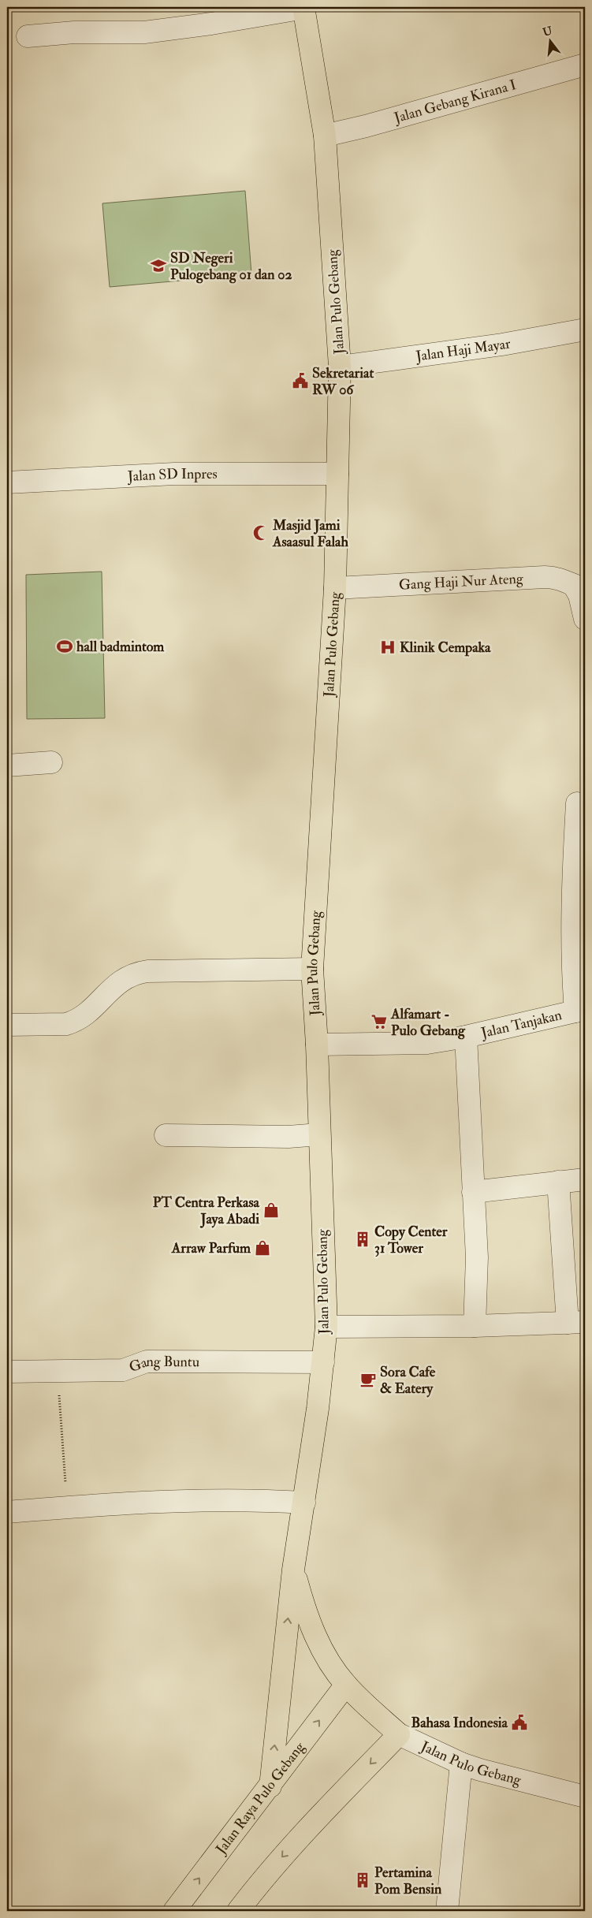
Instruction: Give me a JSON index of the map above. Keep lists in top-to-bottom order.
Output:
{
  "streets": {
    "main road": ["Jalan Pulo Gebang", "Jalan Raya Pulo Gebang"],
    "street": [
      "Jalan Gebang Kirana I",
      "Jalan Haji Mayar",
      "Jalan SD Inpres",
      "Gang Haji Nur Ateng",
      "Jalan Tanjakan",
      "Gang Buntu"
    ]
  },
  "crossings": [
    ["Jalan Gebang Kirana I", "Jalan Pulo Gebang"],
    ["Jalan Pulo Gebang", "Jalan Haji Mayar"],
    ["Jalan Pulo Gebang", "Jalan SD Inpres"],
    ["Jalan Pulo Gebang", "Gang Haji Nur Ateng"],
    ["Jalan Pulo Gebang", "Jalan Tanjakan"],
    ["Jalan Pulo Gebang", "Gang Buntu"],
    ["Jalan Pulo Gebang", "Jalan Raya Pulo Gebang"]
  ],
  "places": {
    "school or university": ["SD Negeri Pulogebang 01 dan 02"],
    "public building": ["Sekretariat RW 06", "Bahasa Indonesia"],
    "mosque": ["Masjid Jami Asaasul Falah"],
    "sports": ["hall badmintom"],
    "hospital": ["Klinik Cempaka"],
    "supermarket": ["Alfamart - Pulo Gebang"],
    "shop": ["PT Centra Perkasa Jaya Abadi", "Arraw Parfum"],
    "building": ["Copy Center 31 Tower", "Pertamina Pom Bensin"],
    "cafe": ["Sora Cafe & Eatery"]
  },
  "north": "top"
}
